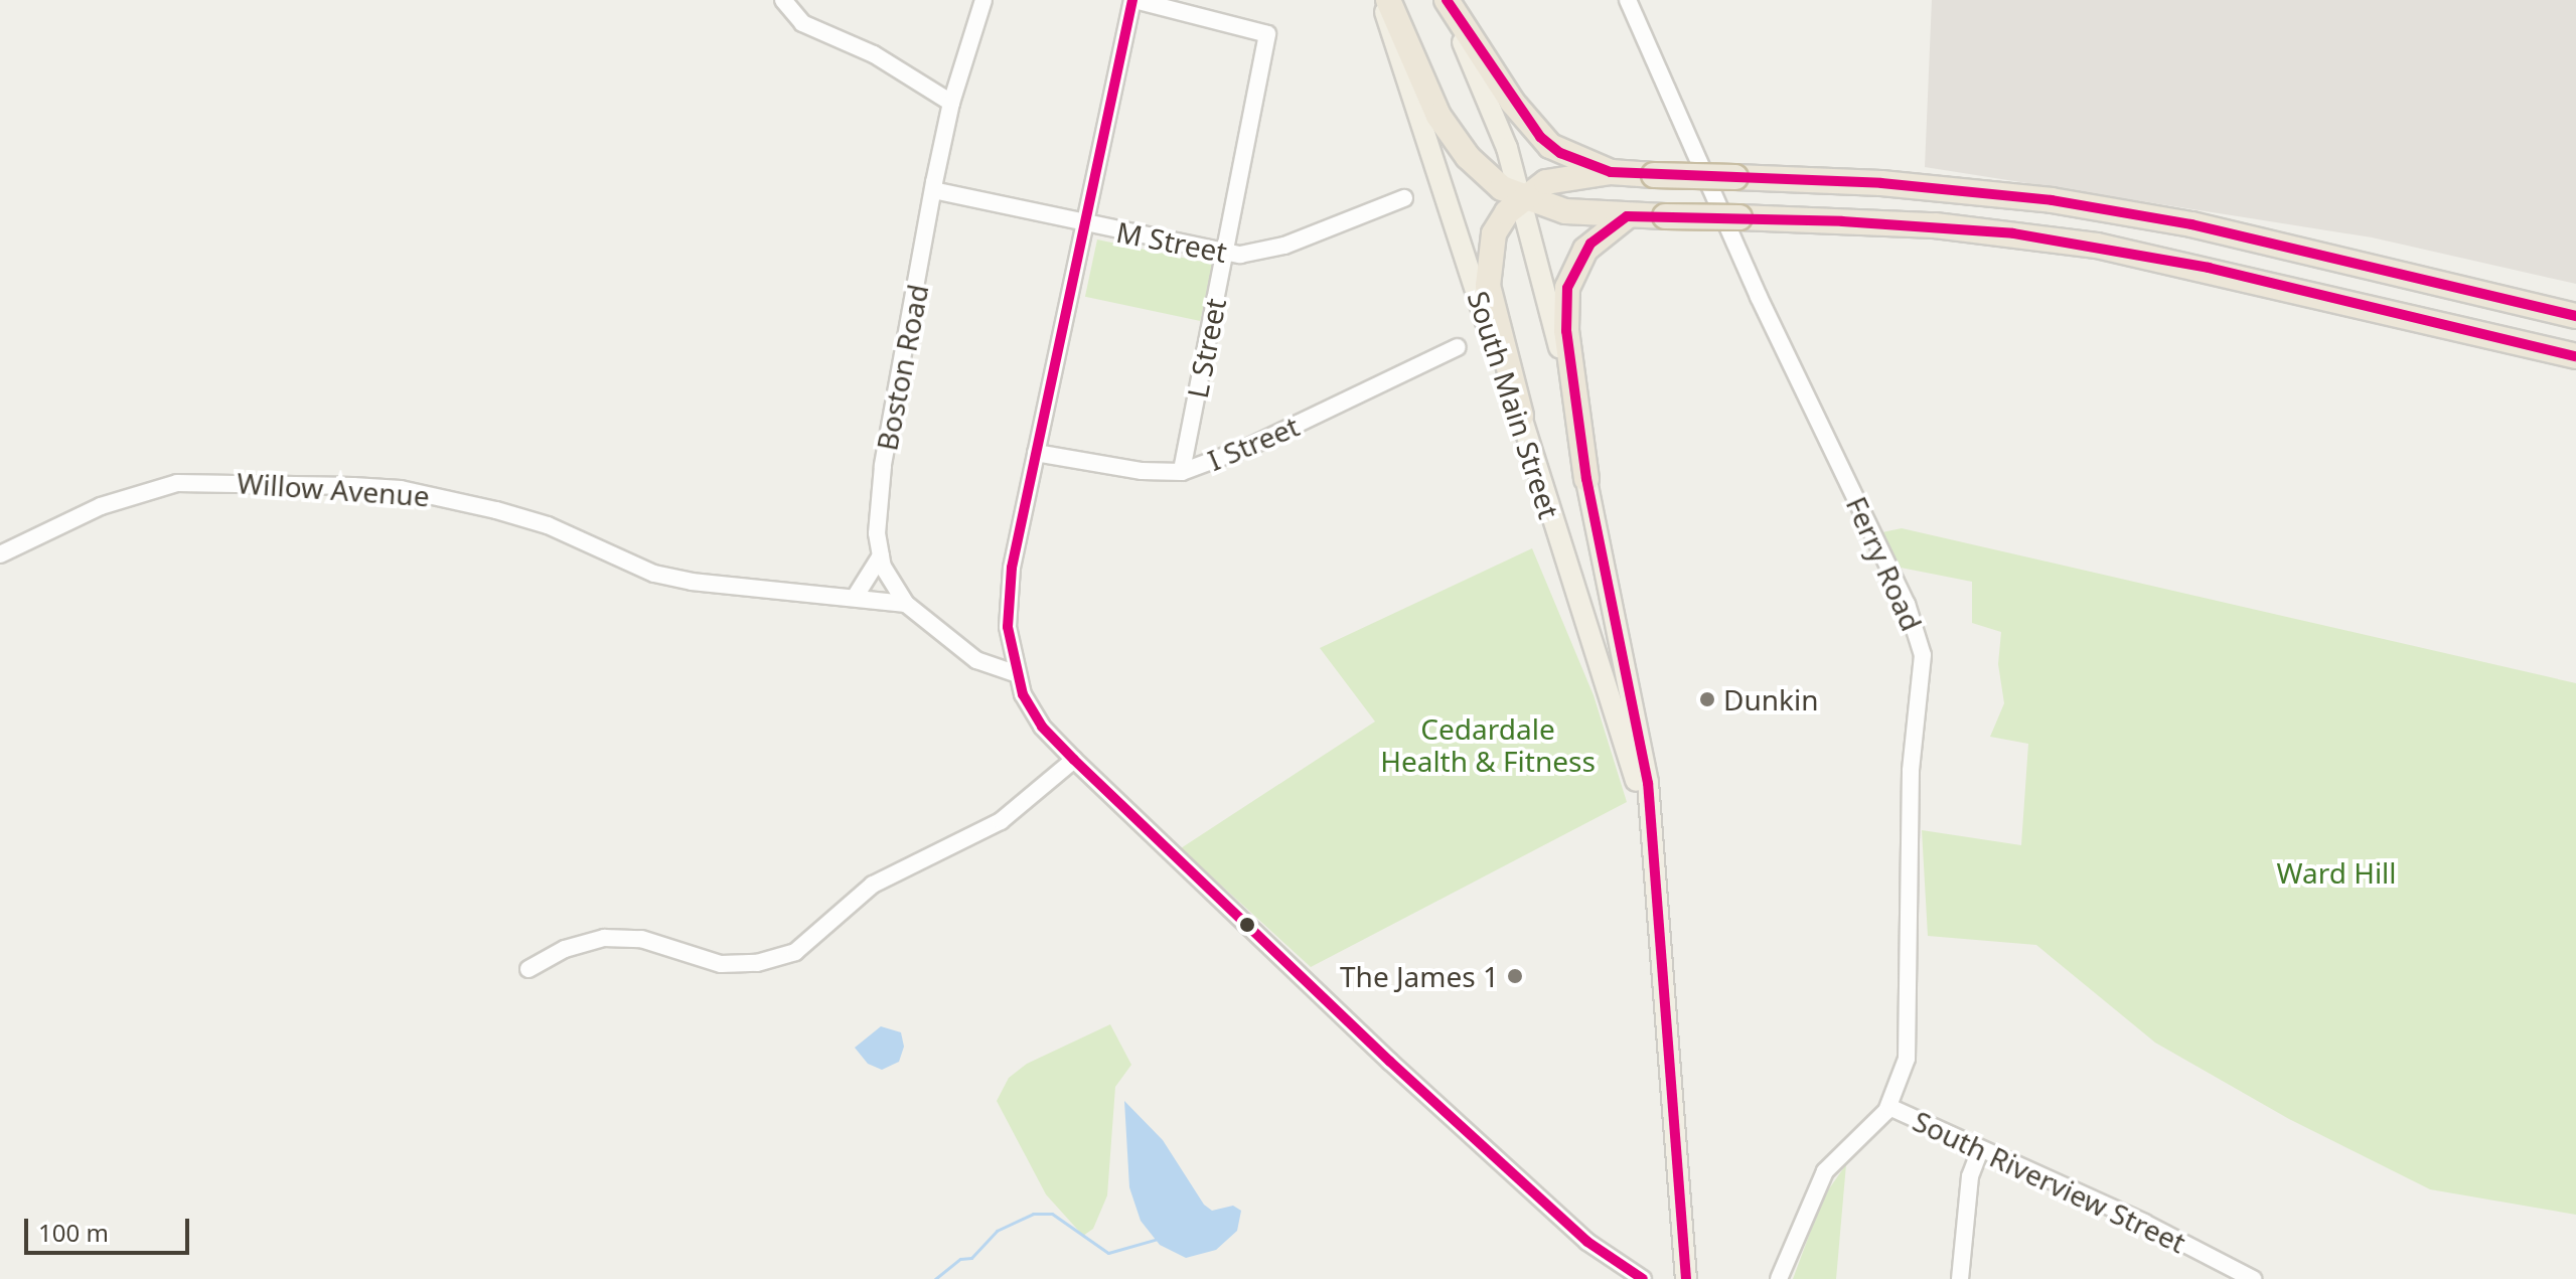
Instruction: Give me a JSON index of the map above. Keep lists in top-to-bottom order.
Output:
{
  "streets": {
    "main road": ["South Main Street"],
    "street": [
      "M Street",
      "L Street",
      "Boston Road",
      "I Street",
      "Willow Avenue",
      "Ferry Road",
      "South Riverview Street"
    ]
  },
  "crossings": [
    ["M Street", "L Street"],
    ["M Street", "Boston Road"],
    ["L Street", "I Street"],
    ["Boston Road", "Willow Avenue"],
    ["Ferry Road", "South Riverview Street"]
  ],
  "parks": ["Cedardale Health & Fitness", "Ward Hill"],
  "places": ["Dunkin", "The James 1"],
  "scale_bar": "100 m"
}
